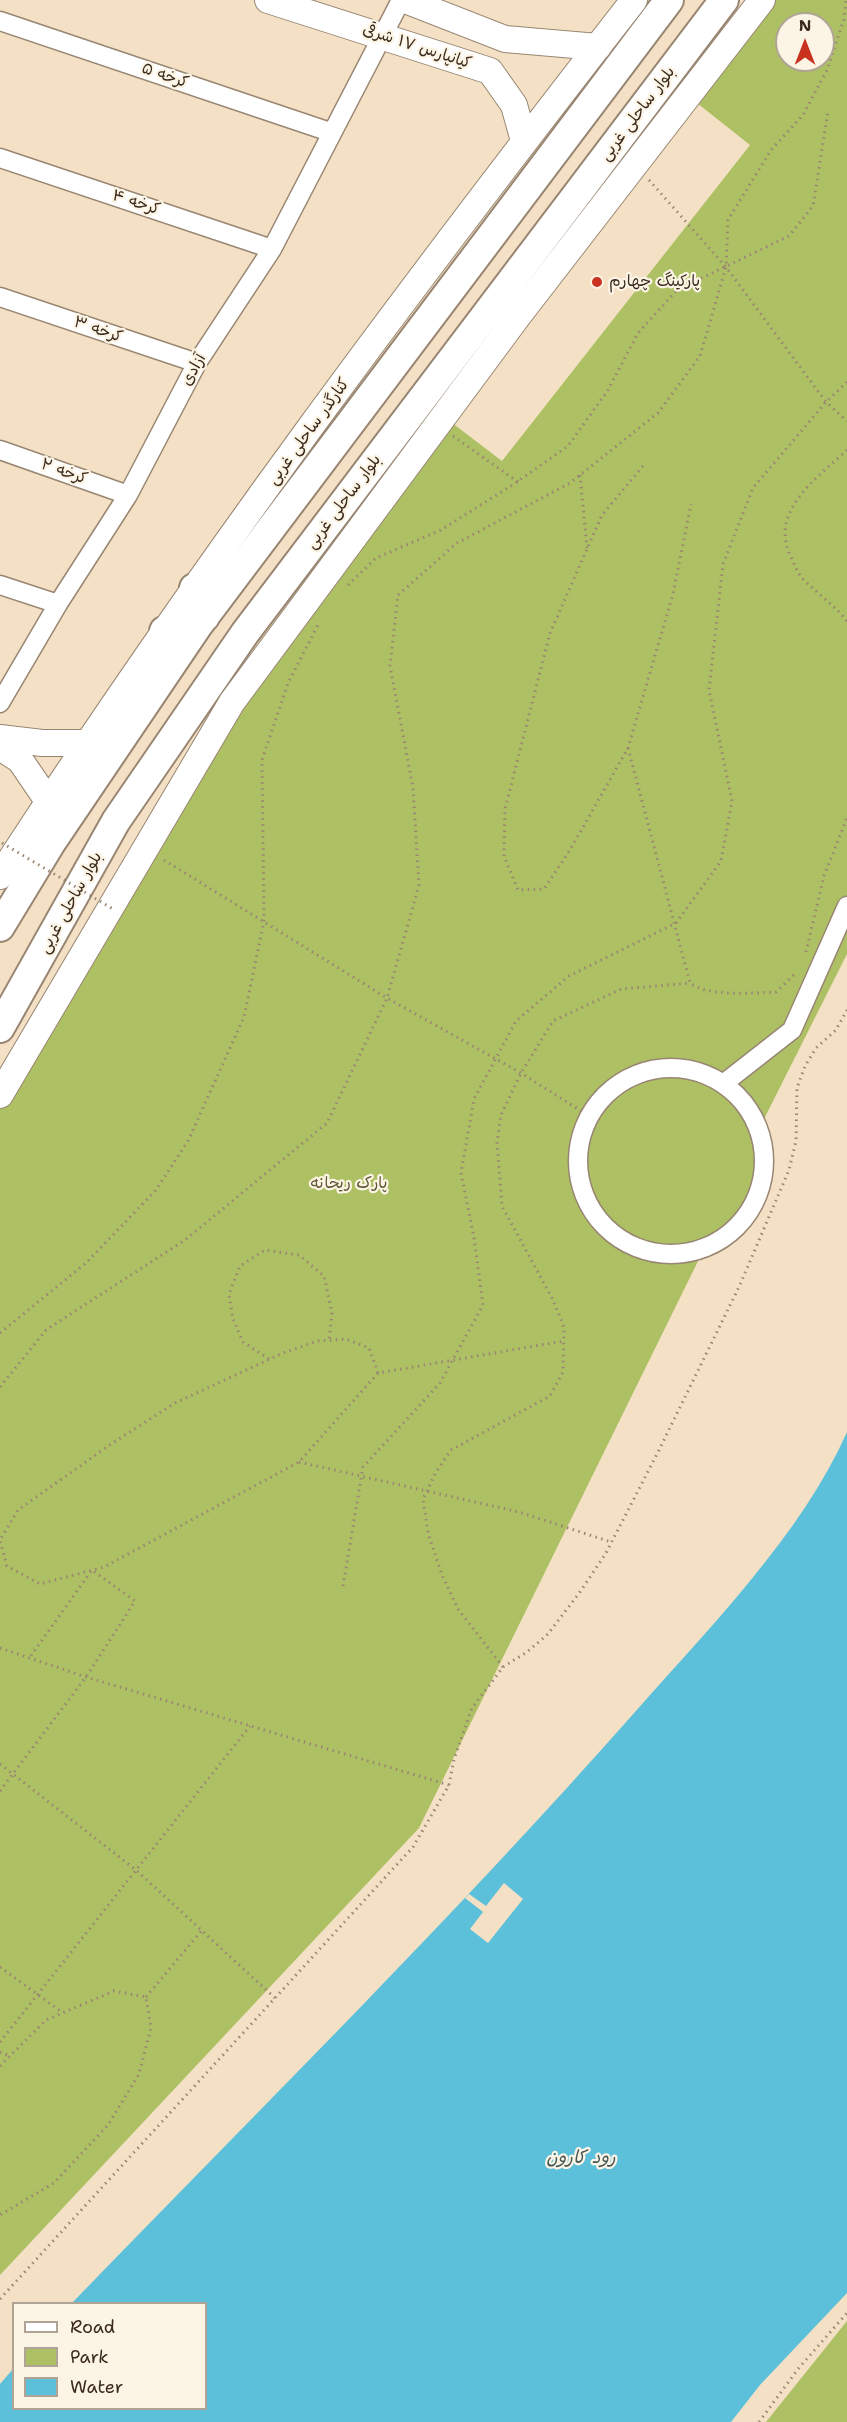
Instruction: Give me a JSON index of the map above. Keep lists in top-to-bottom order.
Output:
{
  "streets": {
    "main road": ["بلوار ساحلی غربی"],
    "street": [
      "کیانپارس ۱۷ شرقی",
      "کرخه ۵",
      "کرخه ۴",
      "کرخه ۳",
      "آزادی",
      "کنارگذر ساحلی غربی",
      "کرخه ۲"
    ]
  },
  "crossings": [
    ["کیانپارس ۱۷ شرقی", "آزادی"],
    ["کیانپارس ۱۷ شرقی", "کنارگذر ساحلی غربی"],
    ["کرخه ۵", "آزادی"],
    ["کرخه ۴", "آزادی"],
    ["کرخه ۳", "آزادی"],
    ["آزادی", "کرخه ۲"]
  ],
  "water": ["رود کارون"],
  "parks": ["پارک ریحانه"],
  "places": ["پارکینگ چهارم"],
  "legend": ["Road", "Park", "Water"],
  "north": "top"
}
